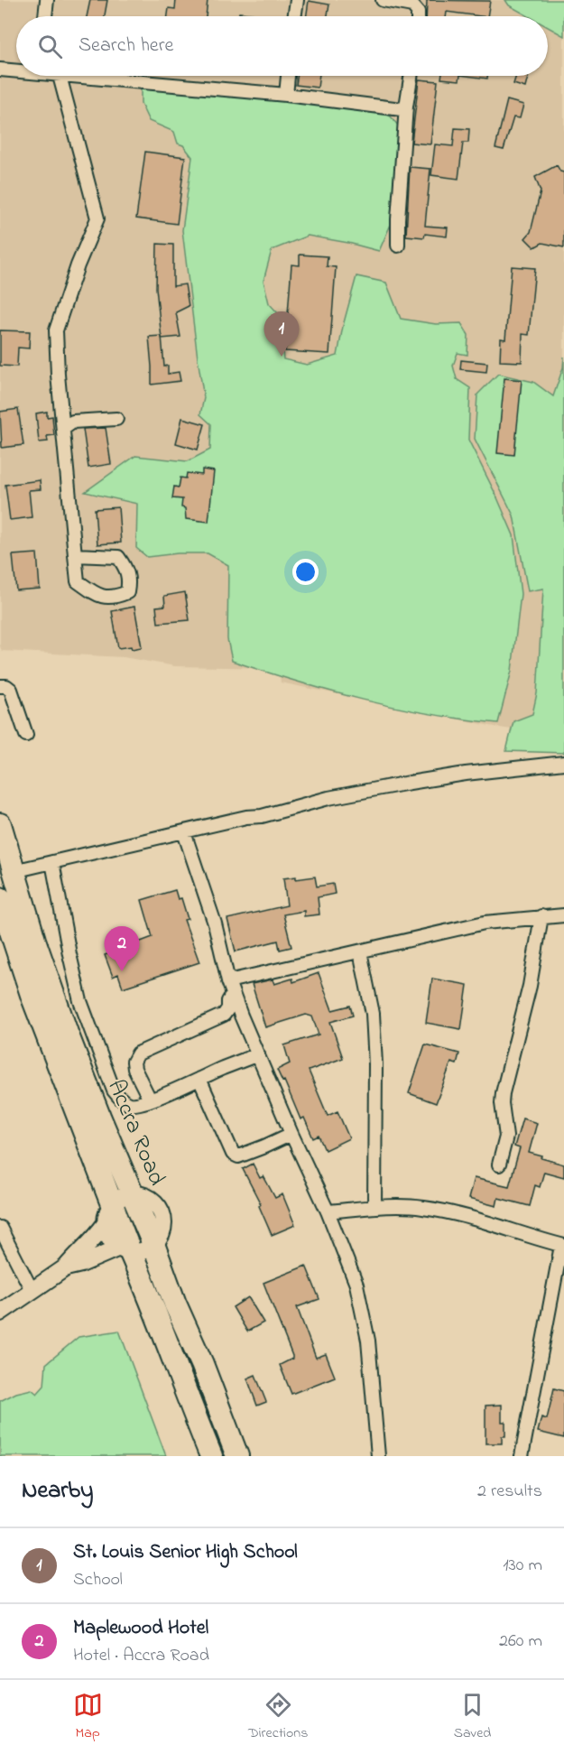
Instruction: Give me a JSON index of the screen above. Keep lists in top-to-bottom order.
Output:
{
  "streets": {
    "highway": ["Accra Road"]
  },
  "page": {
    "search": "Search here",
    "pins": ["1", "2"],
    "heading": ["Nearby", "2 results"],
    "list": [
      {
        "mark": "1",
        "name": "St. Louis Senior High School",
        "note": "School",
        "value": "130 m"
      },
      {
        "mark": "2",
        "name": "Maplewood Hotel",
        "note": "Hotel · Accra Road",
        "value": "260 m"
      }
    ],
    "nav": ["Map", "Directions", "Saved"]
  }
}
